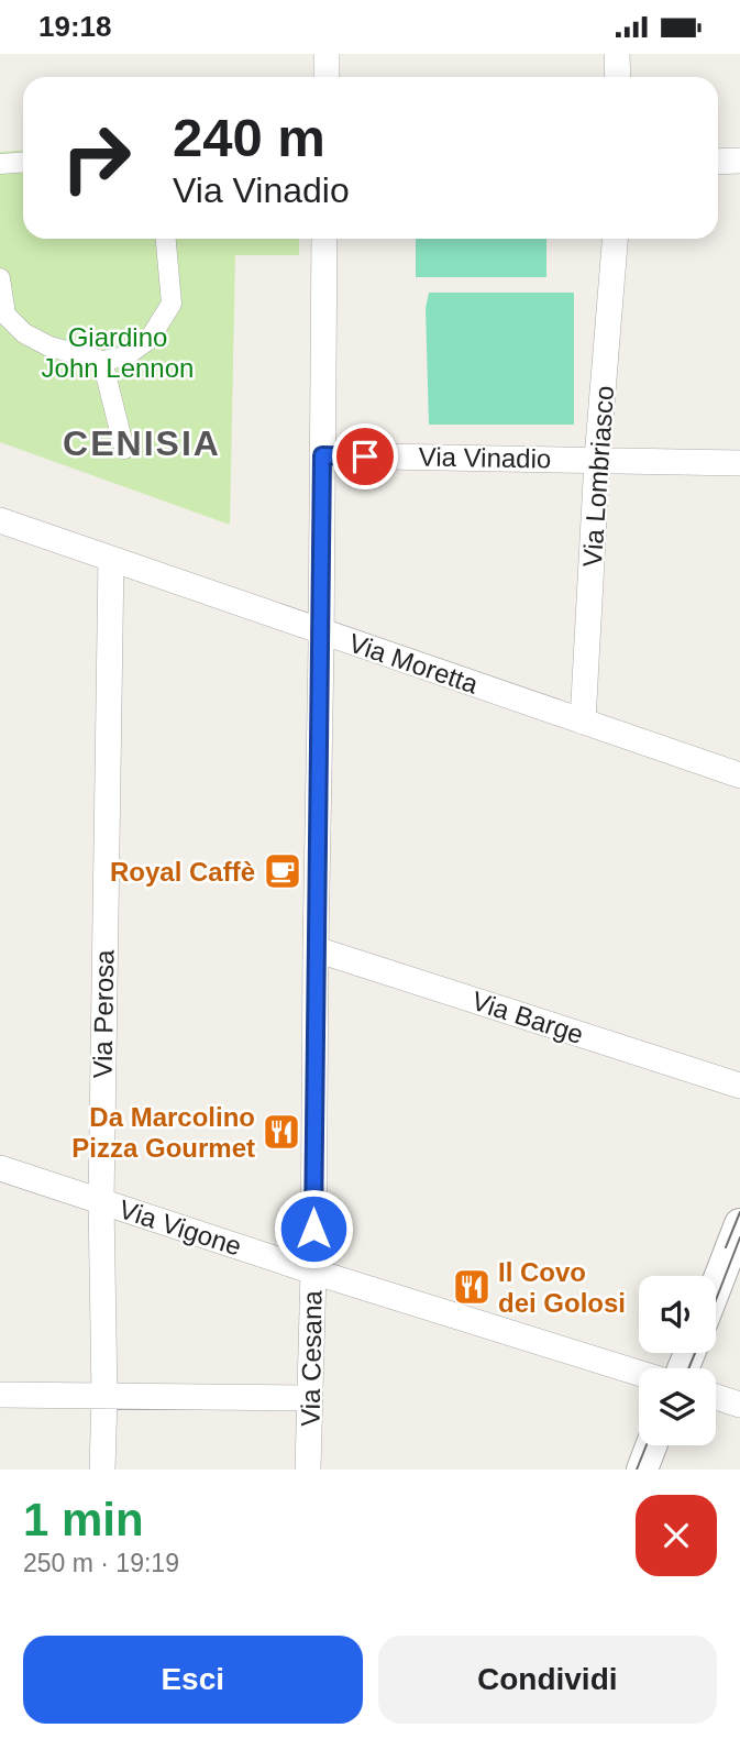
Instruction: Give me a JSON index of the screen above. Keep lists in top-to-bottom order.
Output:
{
  "streets": {
    "street": [
      "Via Vinadio",
      "Via Lombriasco",
      "Via Moretta",
      "Via Perosa",
      "Via Barge",
      "Via Vigone",
      "Via Cesana"
    ]
  },
  "crossings": [
    ["Via Vinadio", "Via Lombriasco"],
    ["Via Vinadio", "Via Cesana"],
    ["Via Lombriasco", "Via Moretta"],
    ["Via Moretta", "Via Perosa"],
    ["Via Moretta", "Via Cesana"],
    ["Via Perosa", "Via Vigone"],
    ["Via Barge", "Via Cesana"],
    ["Via Vigone", "Via Cesana"]
  ],
  "districts": ["CENISIA"],
  "parks": ["Giardino John Lennon"],
  "places": {
    "cafe": ["Royal Caffè"],
    "restaurant": ["Da Marcolino Pizza Gourmet", "Il Covo dei Golosi"]
  },
  "page": {
    "status": "19:18",
    "turn": ["240 m", "Via Vinadio"],
    "heading": ["1 min", "250 m · 19:19"],
    "buttons": ["Esci", "Condividi"]
  }
}
